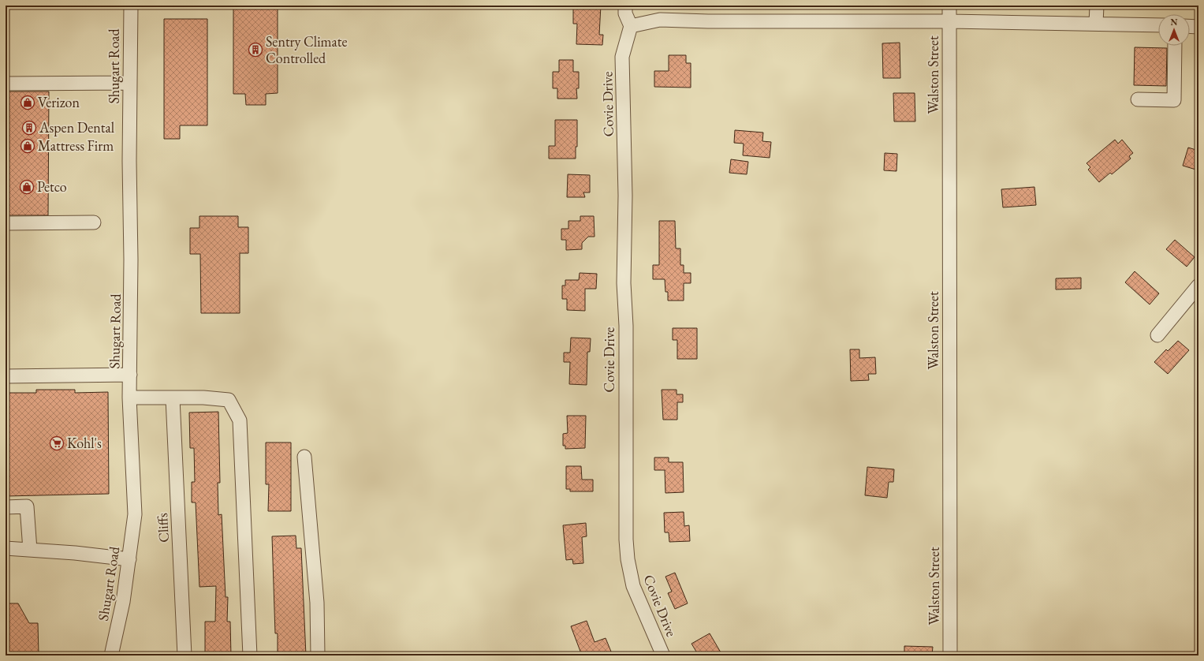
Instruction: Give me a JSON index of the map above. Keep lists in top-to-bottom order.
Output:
{
  "streets": {
    "street": [
      "Shugart Road",
      "Walston Street",
      "Covie Drive",
      "Cliffs"
    ]
  },
  "places": {
    "building": ["Sentry Climate Controlled", "Aspen Dental"],
    "shop": ["Verizon", "Mattress Firm", "Petco"],
    "supermarket": ["Kohl's"]
  },
  "north": "top"
}
